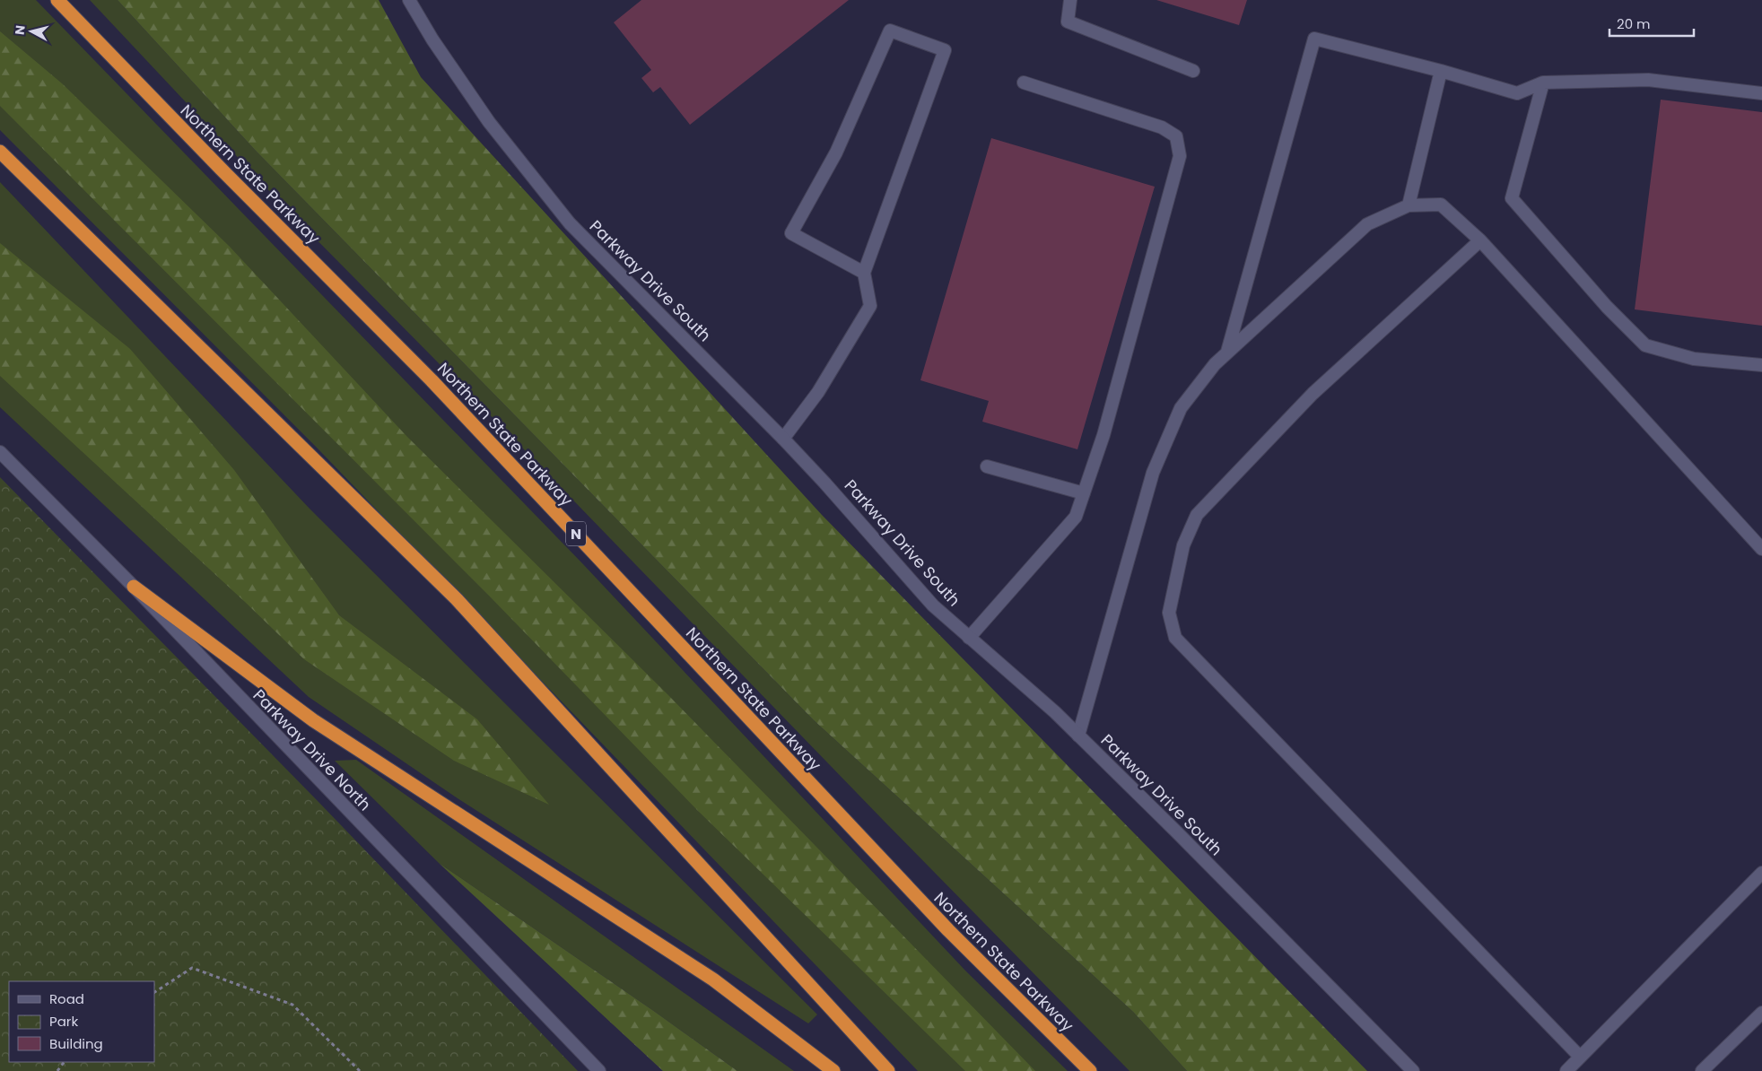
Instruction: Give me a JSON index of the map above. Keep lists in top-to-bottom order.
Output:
{
  "streets": {
    "highway": ["Northern State Parkway", "N"],
    "street": ["Parkway Drive South", "Parkway Drive North"]
  },
  "legend": ["Road", "Park", "Building"],
  "scale_bar": "20 m",
  "north": "left"
}
